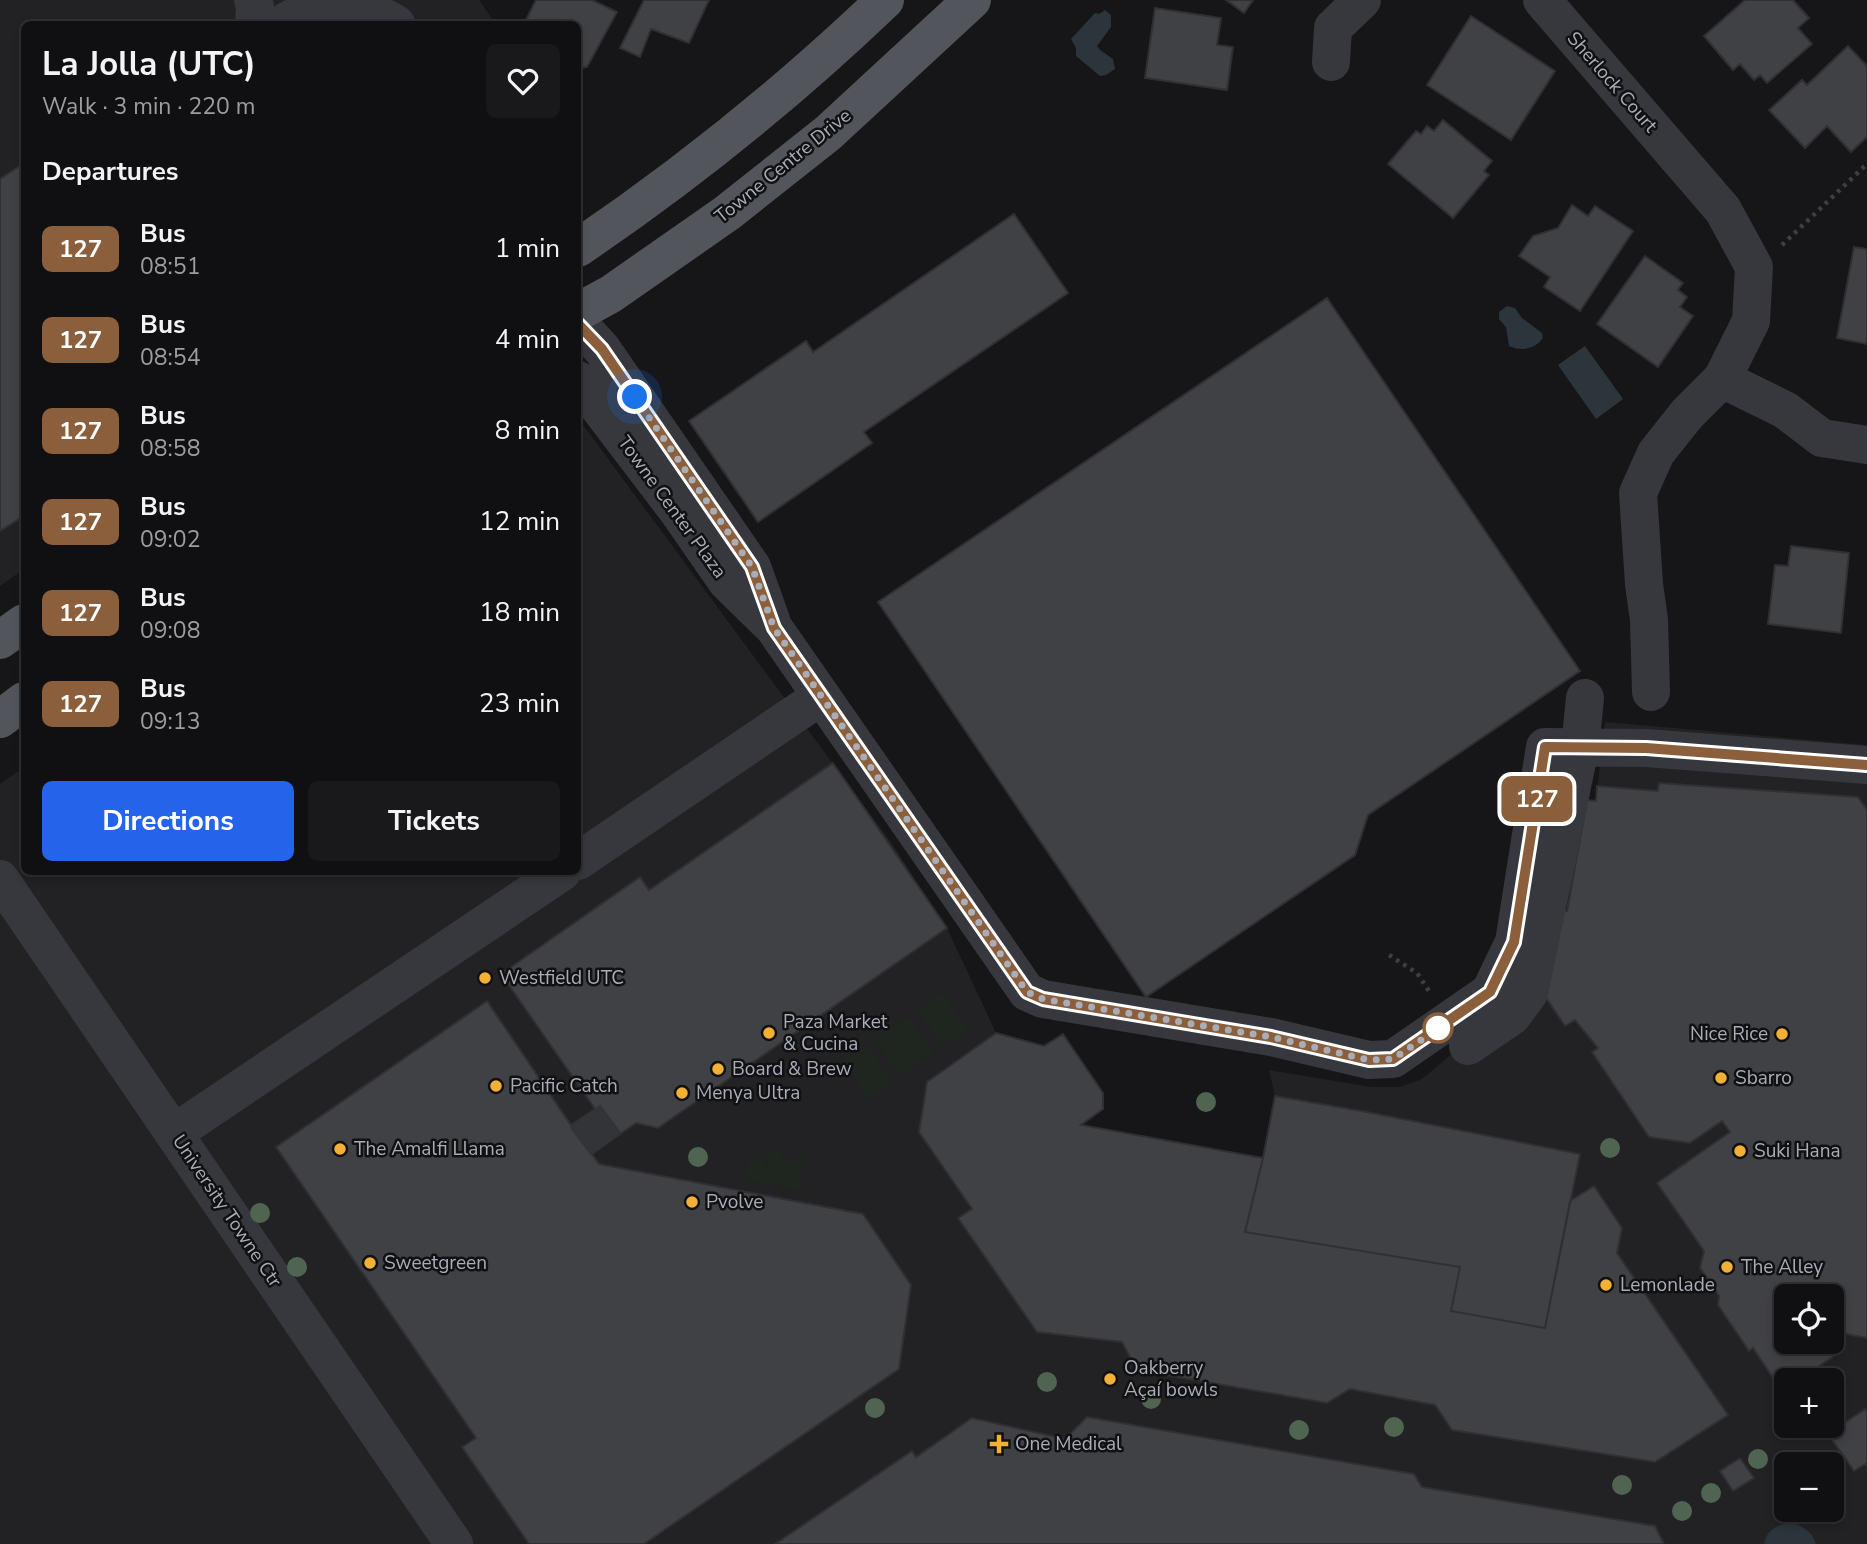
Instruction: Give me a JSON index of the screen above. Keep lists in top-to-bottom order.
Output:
{
  "streets": {
    "main road": ["Towne Centre Drive"],
    "street": ["Sherlock Court", "Towne Center Plaza", "University Towne Ctr"]
  },
  "places": {
    "other": [
      "Westfield UTC",
      "Paza Market & Cucina",
      "Nice Rice",
      "Board & Brew",
      "Sbarro",
      "Pacific Catch",
      "Menya Ultra",
      "The Amalfi Llama",
      "Suki Hana",
      "Pvolve",
      "Sweetgreen",
      "The Alley",
      "Lemonlade",
      "Oakberry Açaí bowls"
    ],
    "health": ["One Medical"]
  },
  "lines": ["bus line 127"],
  "page": {
    "on_map": "127",
    "heading": [
      ["La Jolla (UTC)", "Walk · 3 min · 220 m"],
      "Departures"
    ],
    "list": [
      {
        "mark": "127",
        "name": "Bus",
        "note": "08:51",
        "value": "1 min"
      },
      {
        "mark": "127",
        "name": "Bus",
        "note": "08:54",
        "value": "4 min"
      },
      {
        "mark": "127",
        "name": "Bus",
        "note": "08:58",
        "value": "8 min"
      },
      {
        "mark": "127",
        "name": "Bus",
        "note": "09:02",
        "value": "12 min"
      },
      {
        "mark": "127",
        "name": "Bus",
        "note": "09:08",
        "value": "18 min"
      },
      {
        "mark": "127",
        "name": "Bus",
        "note": "09:13",
        "value": "23 min"
      }
    ],
    "buttons": ["Directions", "Tickets"],
    "map_buttons": ["+", "−"]
  }
}
